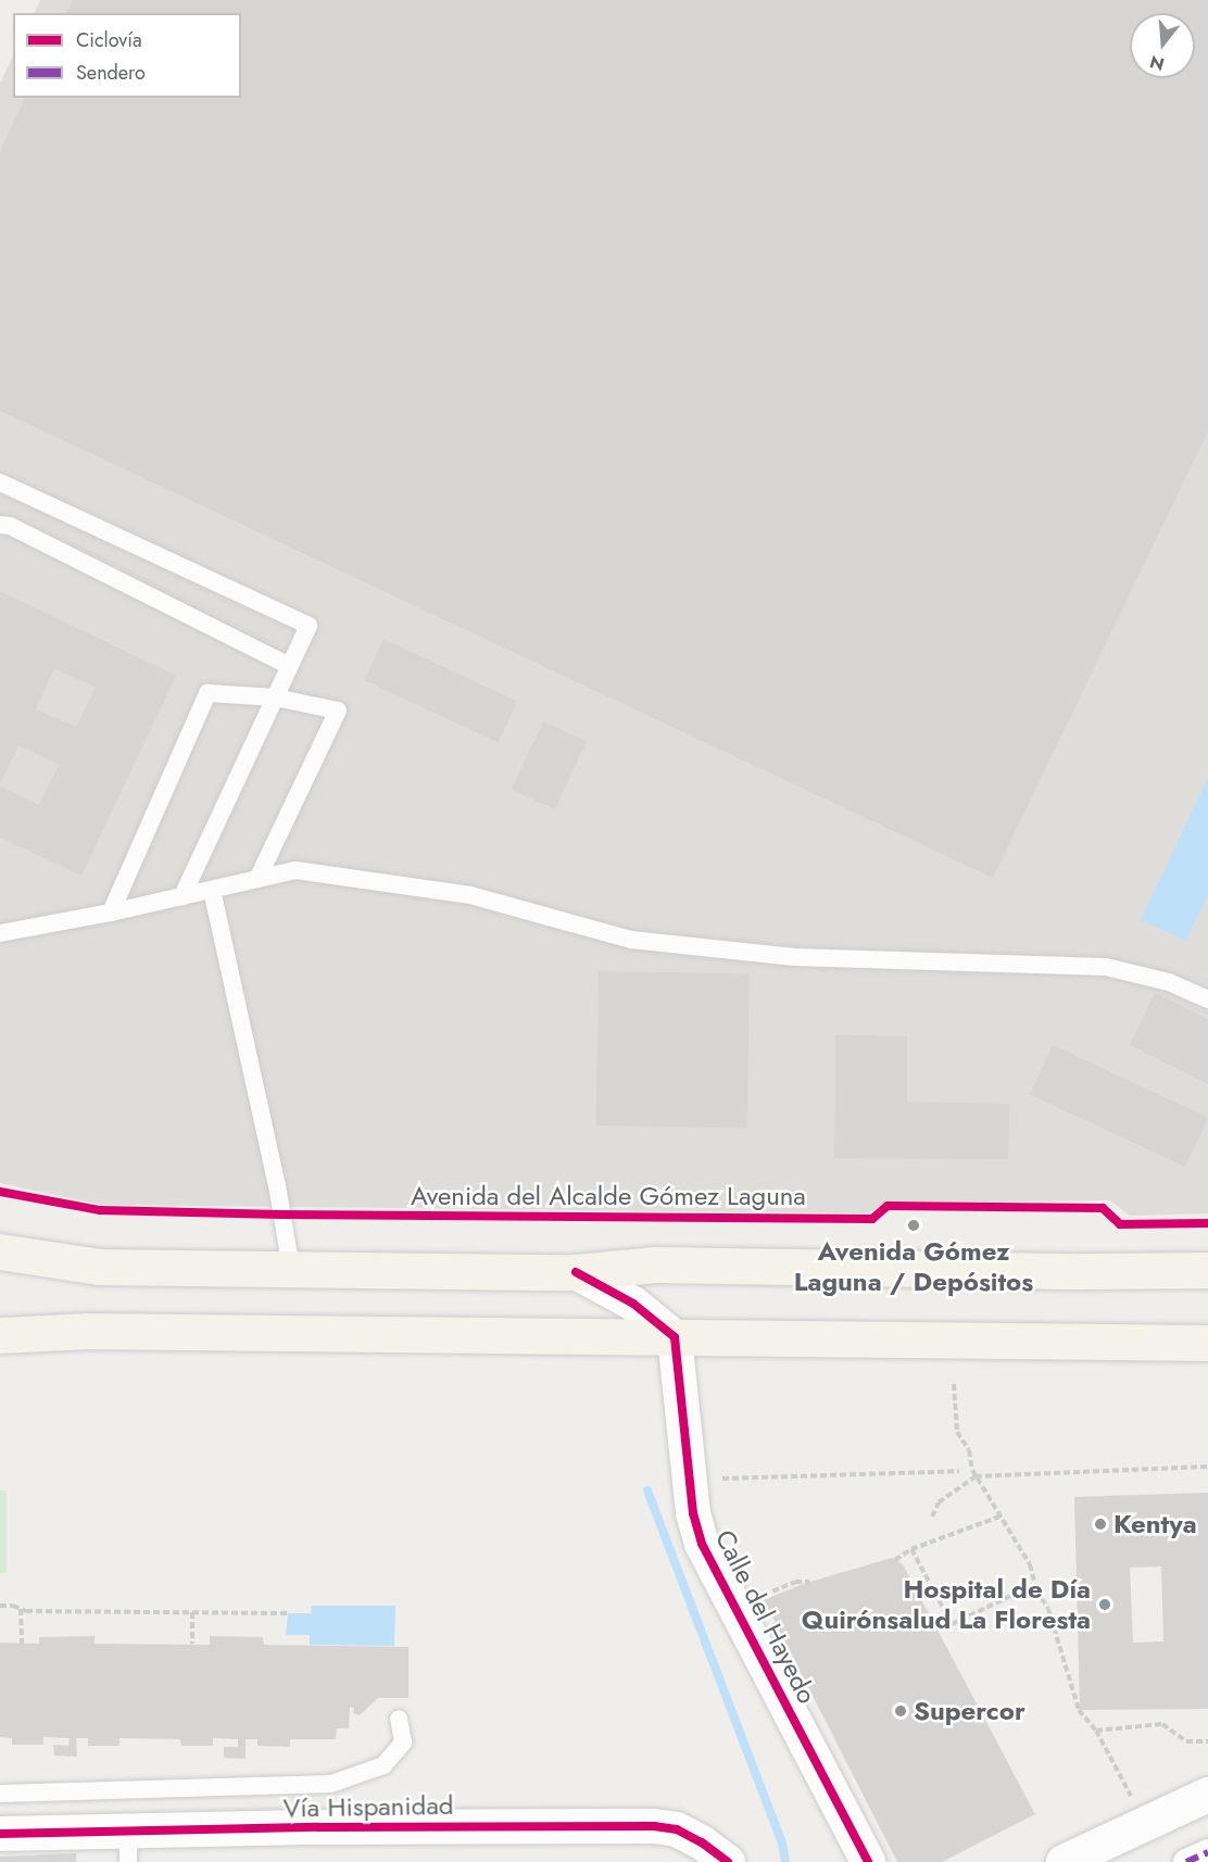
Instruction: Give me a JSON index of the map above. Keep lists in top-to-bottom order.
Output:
{
  "streets": {
    "street": ["Calle del Hayedo", "Vía Hispanidad"],
    "cycle path": ["Avenida del Alcalde Gómez Laguna"]
  },
  "places": [
    "Avenida Gómez Laguna / Depósitos",
    "Kentya",
    "Hospital de Día Quirónsalud La Floresta",
    "Supercor"
  ],
  "legend": ["Ciclovía", "Sendero"],
  "north": "bottom"
}
